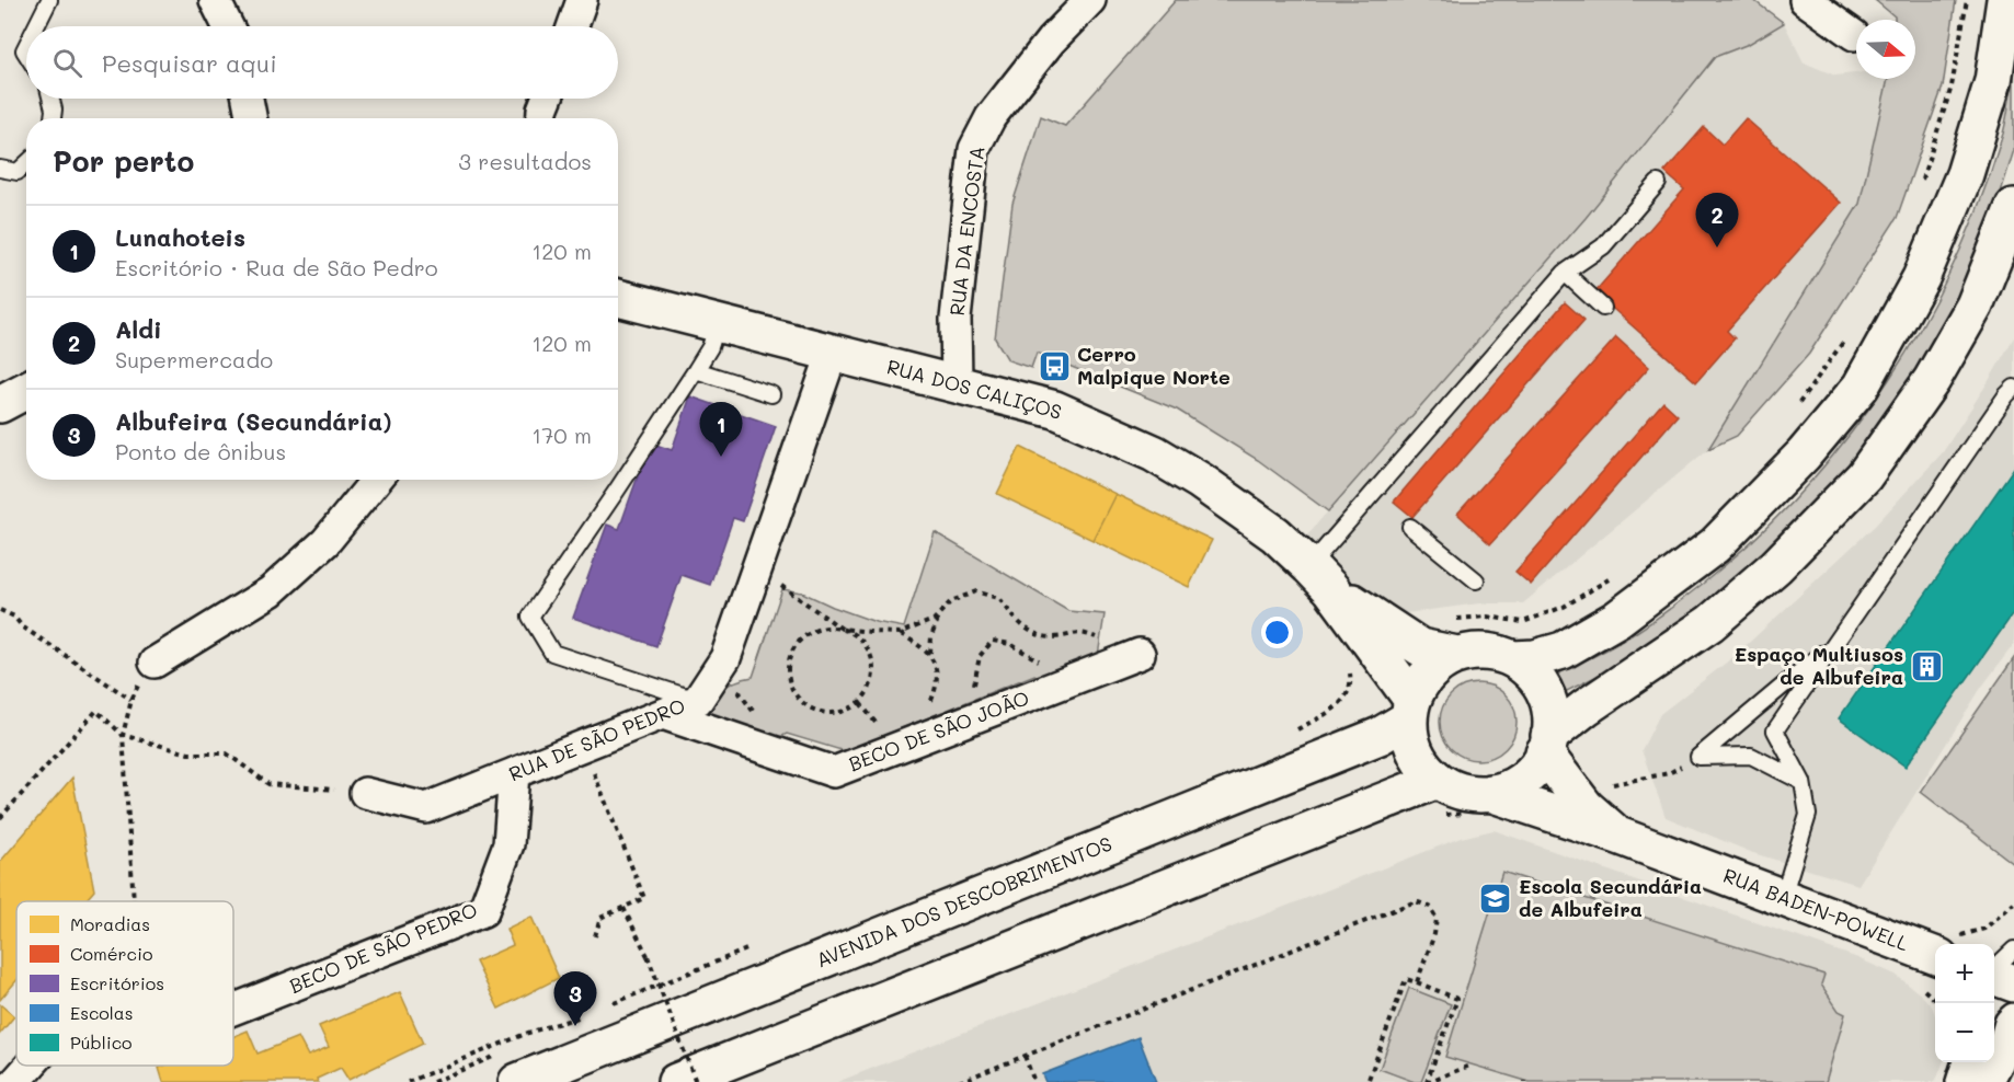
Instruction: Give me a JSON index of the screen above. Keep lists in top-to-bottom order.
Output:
{
  "streets": {
    "main road": ["RUA DOS CALIÇOS", "AVENIDA DOS DESCOBRIMENTOS", "RUA BADEN-POWELL"],
    "street": [
      "RUA DA ENCOSTA",
      "BECO DE SÃO JOÃO",
      "RUA DE SÃO PEDRO",
      "BECO DE SÃO PEDRO"
    ]
  },
  "crossings": [
    ["RUA DA ENCOSTA", "RUA DOS CALIÇOS"],
    ["RUA DOS CALIÇOS", "RUA DE SÃO PEDRO"],
    ["RUA DOS CALIÇOS", "AVENIDA DOS DESCOBRIMENTOS"],
    ["RUA DOS CALIÇOS", "RUA BADEN-POWELL"],
    ["BECO DE SÃO JOÃO", "RUA DE SÃO PEDRO"],
    ["RUA DE SÃO PEDRO", "BECO DE SÃO PEDRO"],
    ["AVENIDA DOS DESCOBRIMENTOS", "RUA BADEN-POWELL"]
  ],
  "places": {
    "bus stop": ["Cerro Malpique Norte"],
    "building": ["Espaço Multiusos de Albufeira"],
    "school or university": ["Escola Secundária de Albufeira"]
  },
  "legend": [
    "Moradias",
    "Comércio",
    "Escritórios",
    "Escolas",
    "Público"
  ],
  "north": "right",
  "page": {
    "search": "Pesquisar aqui",
    "heading": ["Por perto", "3 resultados"],
    "pins": ["2", "1", "3"],
    "list": [
      {
        "mark": "1",
        "name": "Lunahoteis",
        "note": "Escritório · Rua de São Pedro",
        "value": "120 m"
      },
      {
        "mark": "2",
        "name": "Aldi",
        "note": "Supermercado",
        "value": "120 m"
      },
      {
        "mark": "3",
        "name": "Albufeira (Secundária)",
        "note": "Ponto de ônibus",
        "value": "170 m"
      }
    ],
    "map_buttons": ["+", "−"]
  }
}
